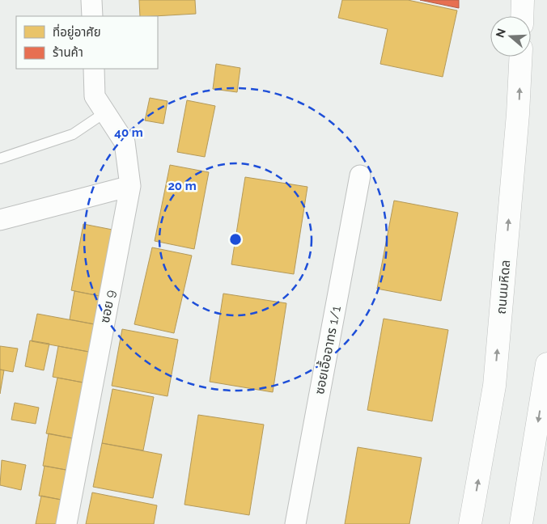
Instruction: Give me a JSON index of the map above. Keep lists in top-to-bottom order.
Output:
{
  "streets": {
    "main road": ["ถนนมหิดล"],
    "street": ["ซอย 9", "ซอยเอื้ออาทร 1/1"]
  },
  "legend": ["ที่อยู่อาศัย", "ร้านค้า"],
  "north": "left",
  "rings": ["40 m", "20 m"]
}
